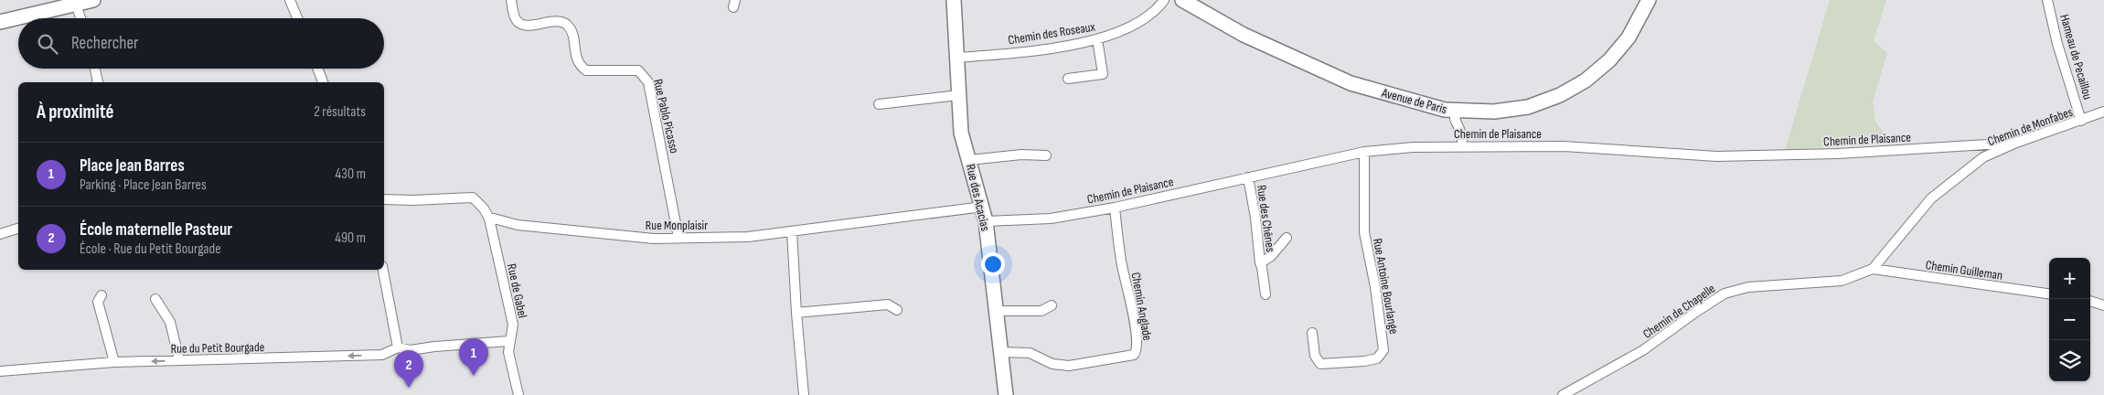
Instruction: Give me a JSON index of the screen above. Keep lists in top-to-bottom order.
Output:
{
  "streets": {
    "main road": ["Avenue de Paris", "Rue des Acacias"],
    "street": [
      "Chemin des Roseaux",
      "Hameau de Pecaillou",
      "Rue Pablo Picasso",
      "Chemin de Monfabes",
      "Chemin de Plaisance",
      "Rue des Chênes",
      "Rue Monplaisir",
      "Chemin Guilleman",
      "Rue Antoine Bourlange",
      "Rue de Gabel",
      "Chemin Anglade",
      "Chemin de Chapelle",
      "Rue du Petit Bourgade"
    ]
  },
  "crossings": [
    ["Chemin des Roseaux", "Rue des Acacias"],
    ["Hameau de Pecaillou", "Chemin de Monfabes"],
    ["Rue Pablo Picasso", "Rue Monplaisir"],
    ["Chemin de Monfabes", "Chemin de Plaisance"],
    ["Chemin de Monfabes", "Chemin Guilleman"],
    ["Chemin de Monfabes", "Chemin de Chapelle"],
    ["Chemin de Plaisance", "Rue des Acacias"],
    ["Chemin de Plaisance", "Rue des Chênes"],
    ["Chemin de Plaisance", "Rue Antoine Bourlange"],
    ["Chemin de Plaisance", "Chemin Anglade"],
    ["Rue des Acacias", "Rue Monplaisir"],
    ["Rue des Acacias", "Chemin Anglade"],
    ["Rue Monplaisir", "Rue de Gabel"],
    ["Chemin Guilleman", "Chemin de Chapelle"],
    ["Rue de Gabel", "Rue du Petit Bourgade"]
  ],
  "one_way": ["Rue du Petit Bourgade"],
  "page": {
    "search": "Rechercher",
    "heading": ["À proximité", "2 résultats"],
    "list": [
      {
        "mark": "1",
        "name": "Place Jean Barres",
        "note": "Parking · Place Jean Barres",
        "value": "430 m"
      },
      {
        "mark": "2",
        "name": "École maternelle Pasteur",
        "note": "École · Rue du Petit Bourgade",
        "value": "490 m"
      }
    ],
    "map_buttons": ["+", "−"],
    "pins": ["1", "2"]
  }
}
